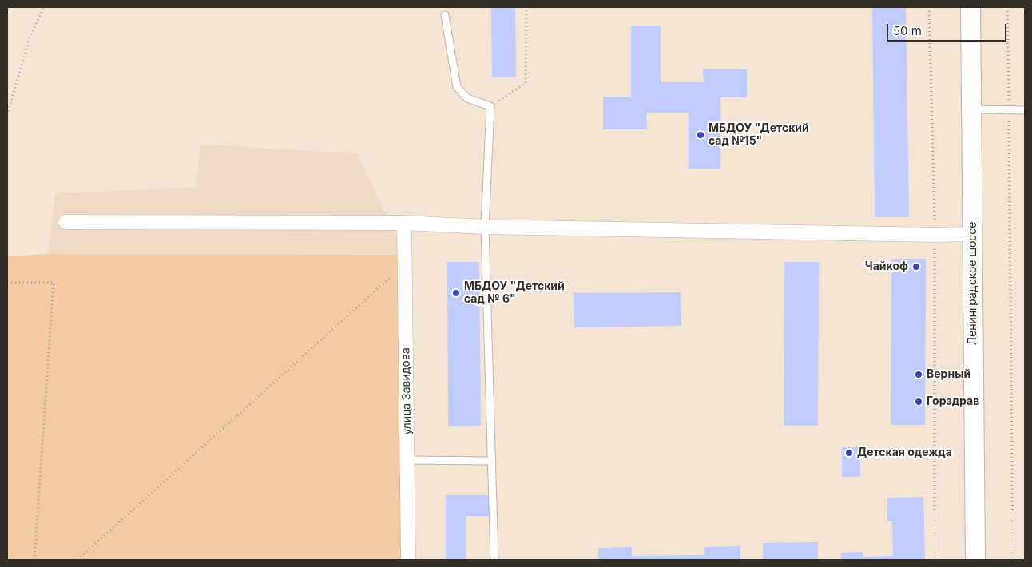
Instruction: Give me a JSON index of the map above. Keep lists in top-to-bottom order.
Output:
{
  "streets": {
    "main road": ["Ленинградское шоссе"],
    "street": ["улица Завидова"]
  },
  "places": [
    "МБДОУ \"Детский сад №15\"",
    "Чайкоф",
    "МБДОУ \"Детский сад № 6\"",
    "Верный",
    "Горздрав",
    "Детская одежда"
  ],
  "scale_bar": "50 m"
}
